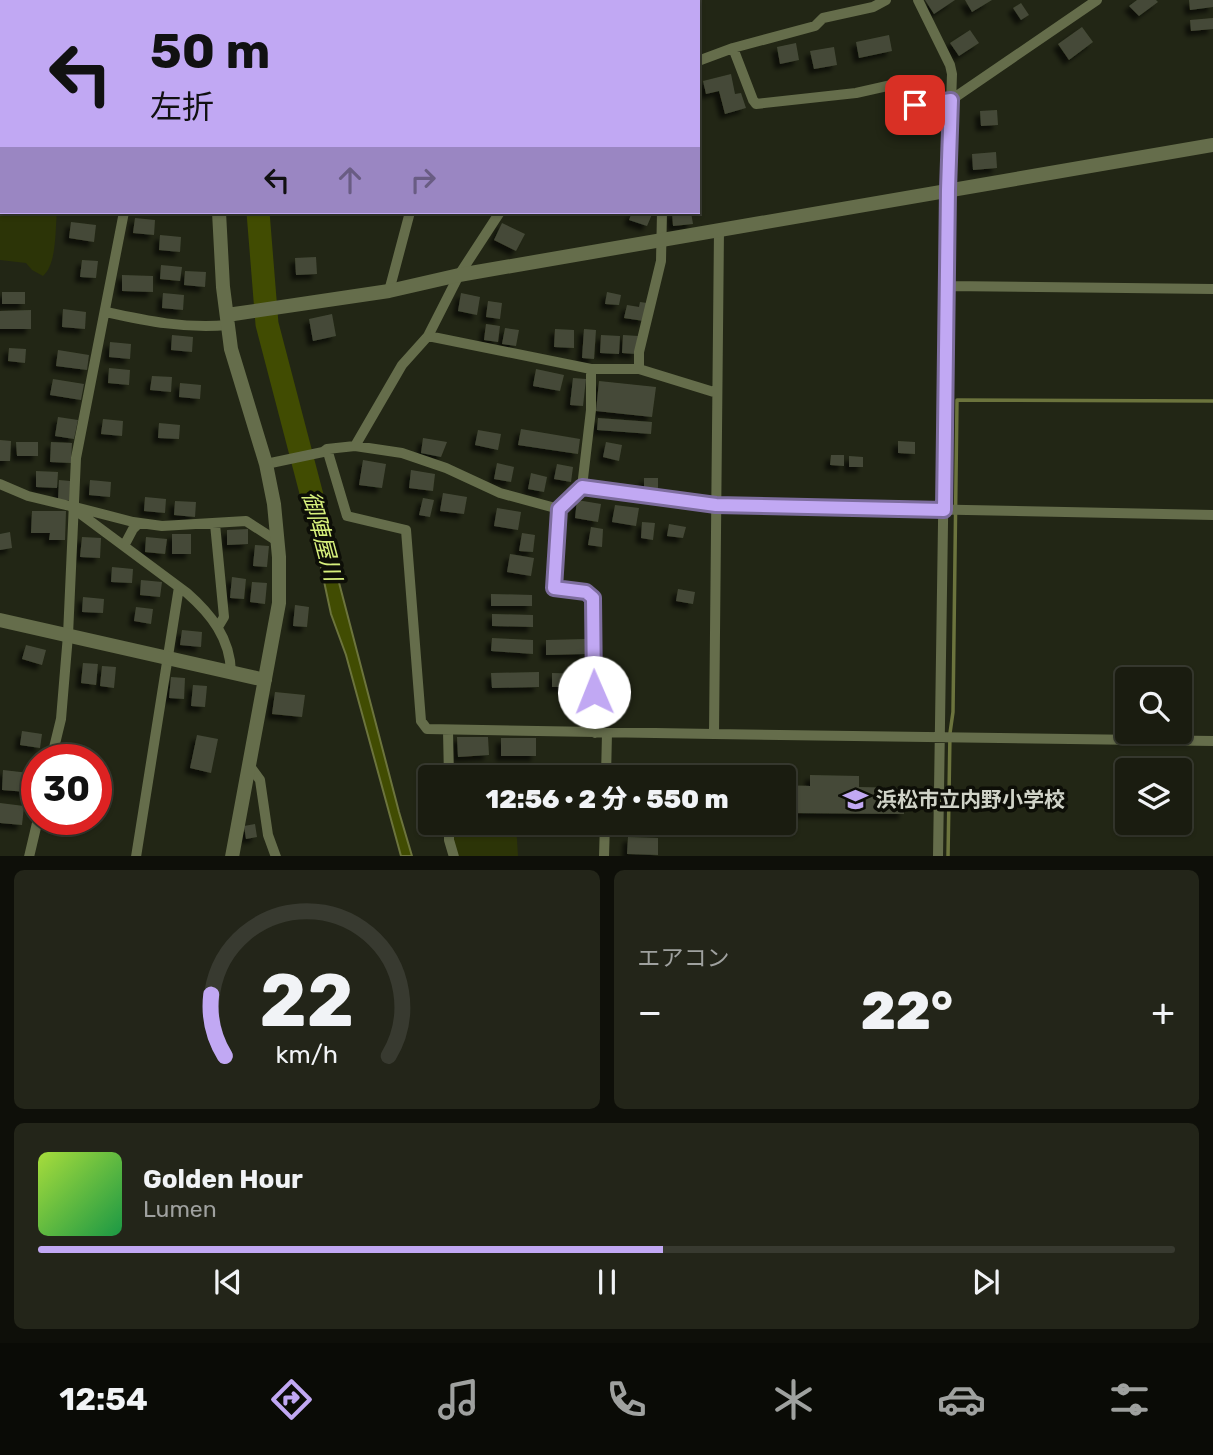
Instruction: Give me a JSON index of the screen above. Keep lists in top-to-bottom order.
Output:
{
  "water": ["御陣屋川"],
  "places": {
    "school or university": ["浜松市立内野小学校"]
  },
  "page": {
    "turn": ["50 m", "左折"],
    "limit": "30",
    "trip": "12:56 · 2 分 · 550 m",
    "tile": "エアコン",
    "heat": ["−", "22°", "+"],
    "song": ["Golden Hour", "Lumen"],
    "tabs": "12:54",
    "gauge": ["22", "km/h"]
  }
}
